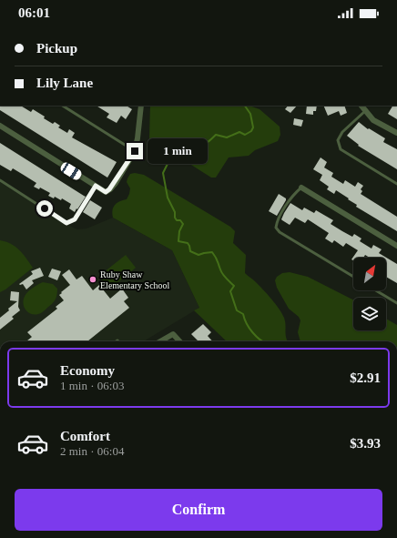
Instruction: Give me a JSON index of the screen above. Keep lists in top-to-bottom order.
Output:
{
  "places": ["Ruby Shaw Elementary School"],
  "north": "top right",
  "page": {
    "status": "06:01",
    "banner": ["Pickup", "Lily Lane"],
    "bubble": "1 min",
    "list": [
      {
        "name": "Economy",
        "note": "1 min · 06:03",
        "value": "$2.91"
      },
      {
        "name": "Comfort",
        "note": "2 min · 06:04",
        "value": "$3.93"
      }
    ],
    "buttons": "Confirm"
  }
}
